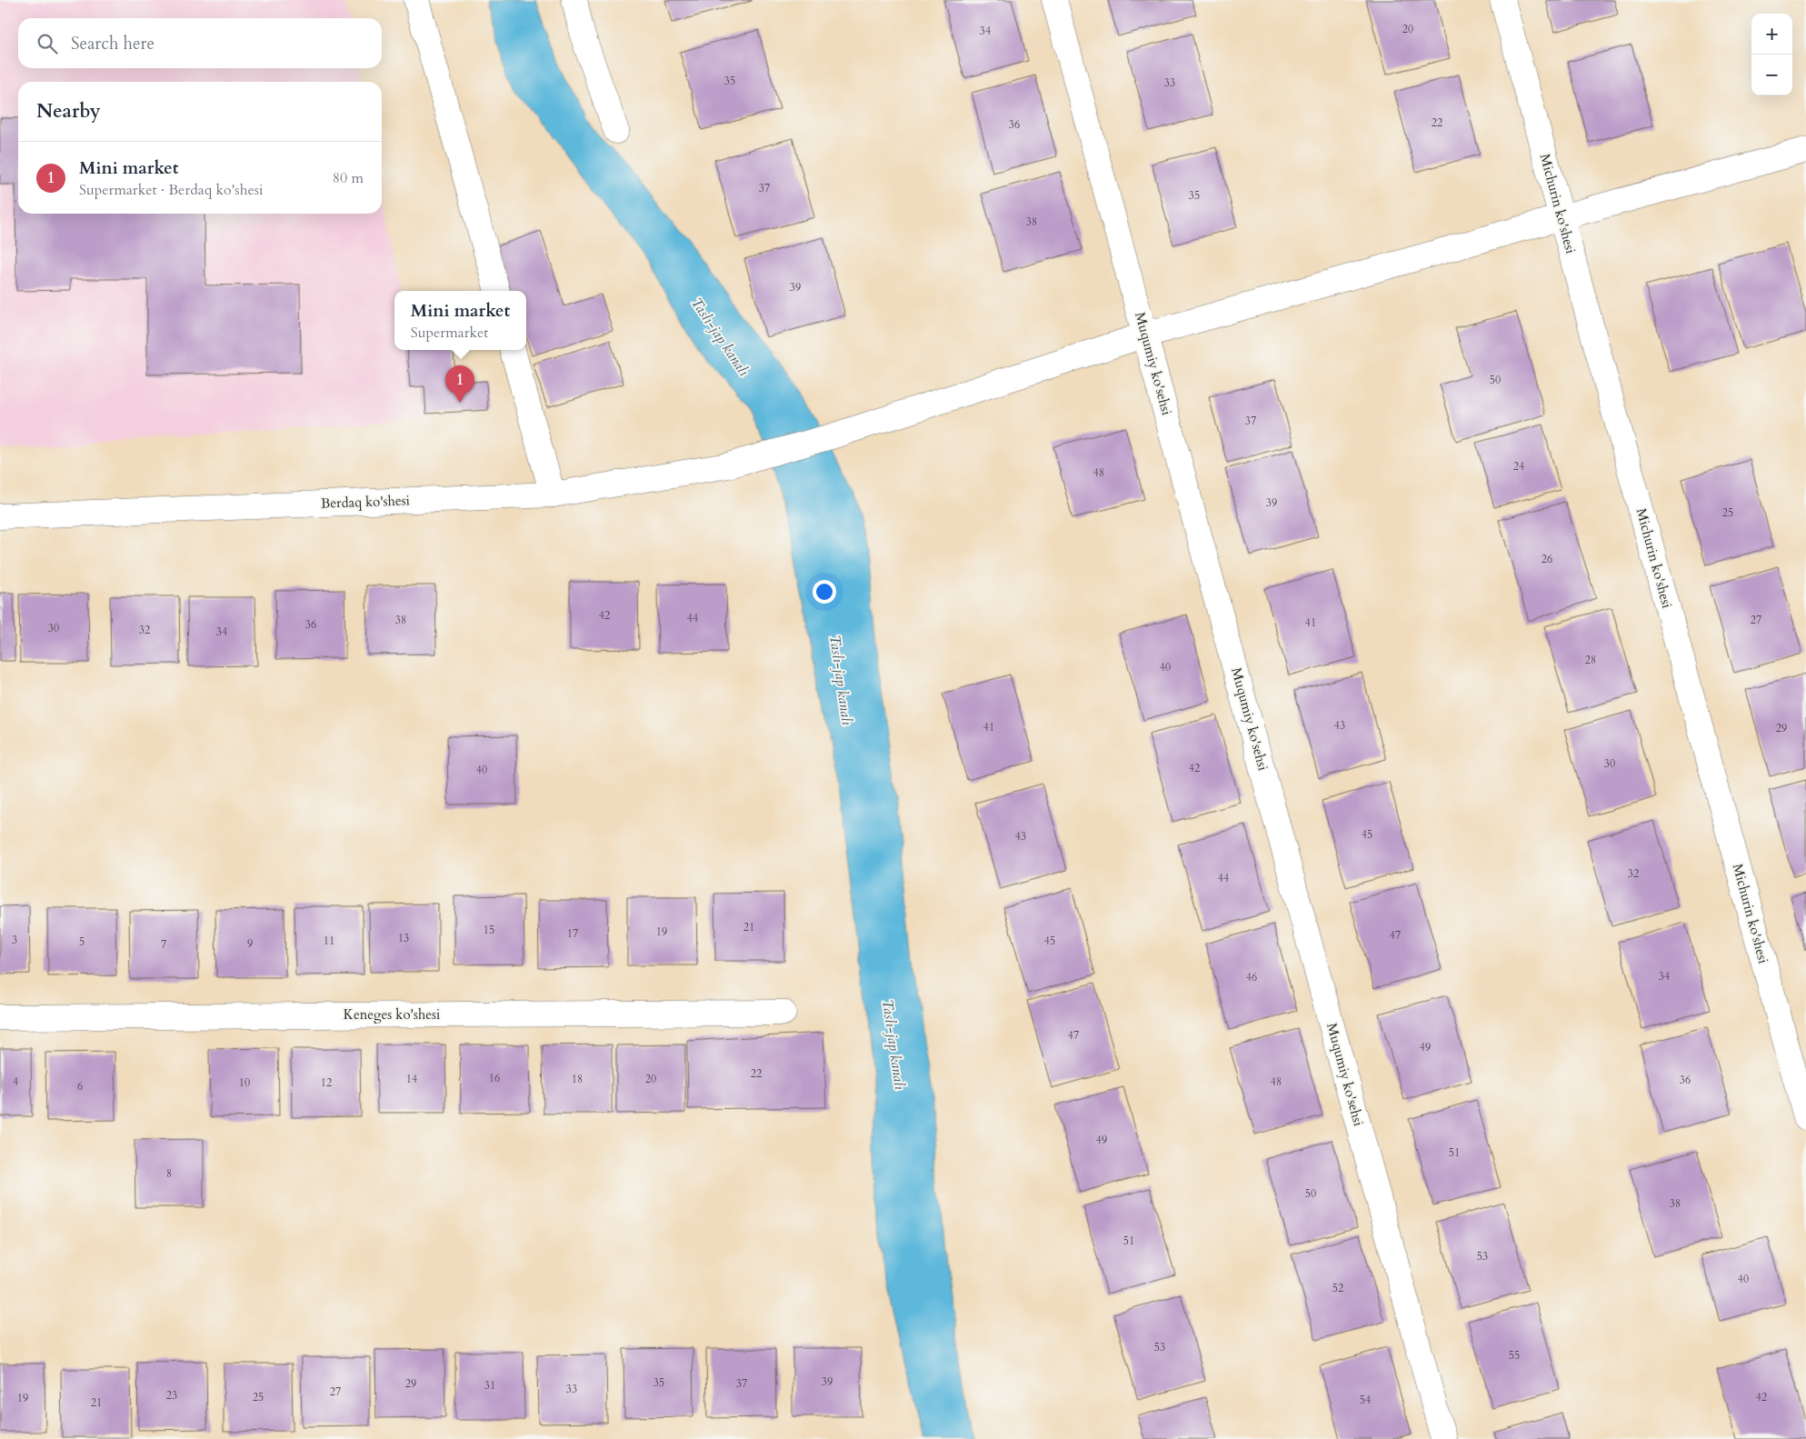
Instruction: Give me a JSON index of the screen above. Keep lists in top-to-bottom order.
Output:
{
  "streets": {
    "street": [
      "Michurin ko'shesi",
      "Muqumiy ko'sehsi",
      "Berdaq ko'shesi",
      "Keneges ko'shesi"
    ]
  },
  "crossings": [
    ["Michurin ko'shesi", "Berdaq ko'shesi"],
    ["Muqumiy ko'sehsi", "Berdaq ko'shesi"]
  ],
  "water": ["Taslı-jap kanalı"],
  "house_numbers": [
    "20",
    "34",
    "35",
    "33",
    "22",
    "36",
    "37",
    "35",
    "38",
    "39",
    "50",
    "37",
    "24",
    "48",
    "39",
    "25",
    "26",
    "42",
    "44",
    "38",
    "27",
    "41",
    "36",
    "30",
    "32",
    "34",
    "28",
    "40",
    "43",
    "41",
    "29",
    "30",
    "42",
    "40",
    "45",
    "43",
    "32",
    "44",
    "21",
    "15",
    "19",
    "17",
    "47",
    "13",
    "3",
    "11",
    "45",
    "5",
    "9",
    "7",
    "34",
    "46",
    "47",
    "49",
    "22",
    "16",
    "14",
    "18",
    "20",
    "36",
    "4",
    "48",
    "10",
    "12",
    "6",
    "49",
    "51",
    "8",
    "50",
    "38",
    "51",
    "53",
    "40",
    "52",
    "53",
    "55",
    "39",
    "35",
    "29",
    "37",
    "31",
    "33",
    "27",
    "23",
    "25",
    "42",
    "19",
    "54",
    "21"
  ],
  "page": {
    "map_buttons": ["+", "−"],
    "search": "Search here",
    "heading": "Nearby",
    "list": [
      {
        "mark": "1",
        "name": "Mini market",
        "note": "Supermarket · Berdaq ko'shesi",
        "value": "80 m"
      }
    ],
    "popup": ["Mini market", "Supermarket"],
    "pins": "1"
  }
}
